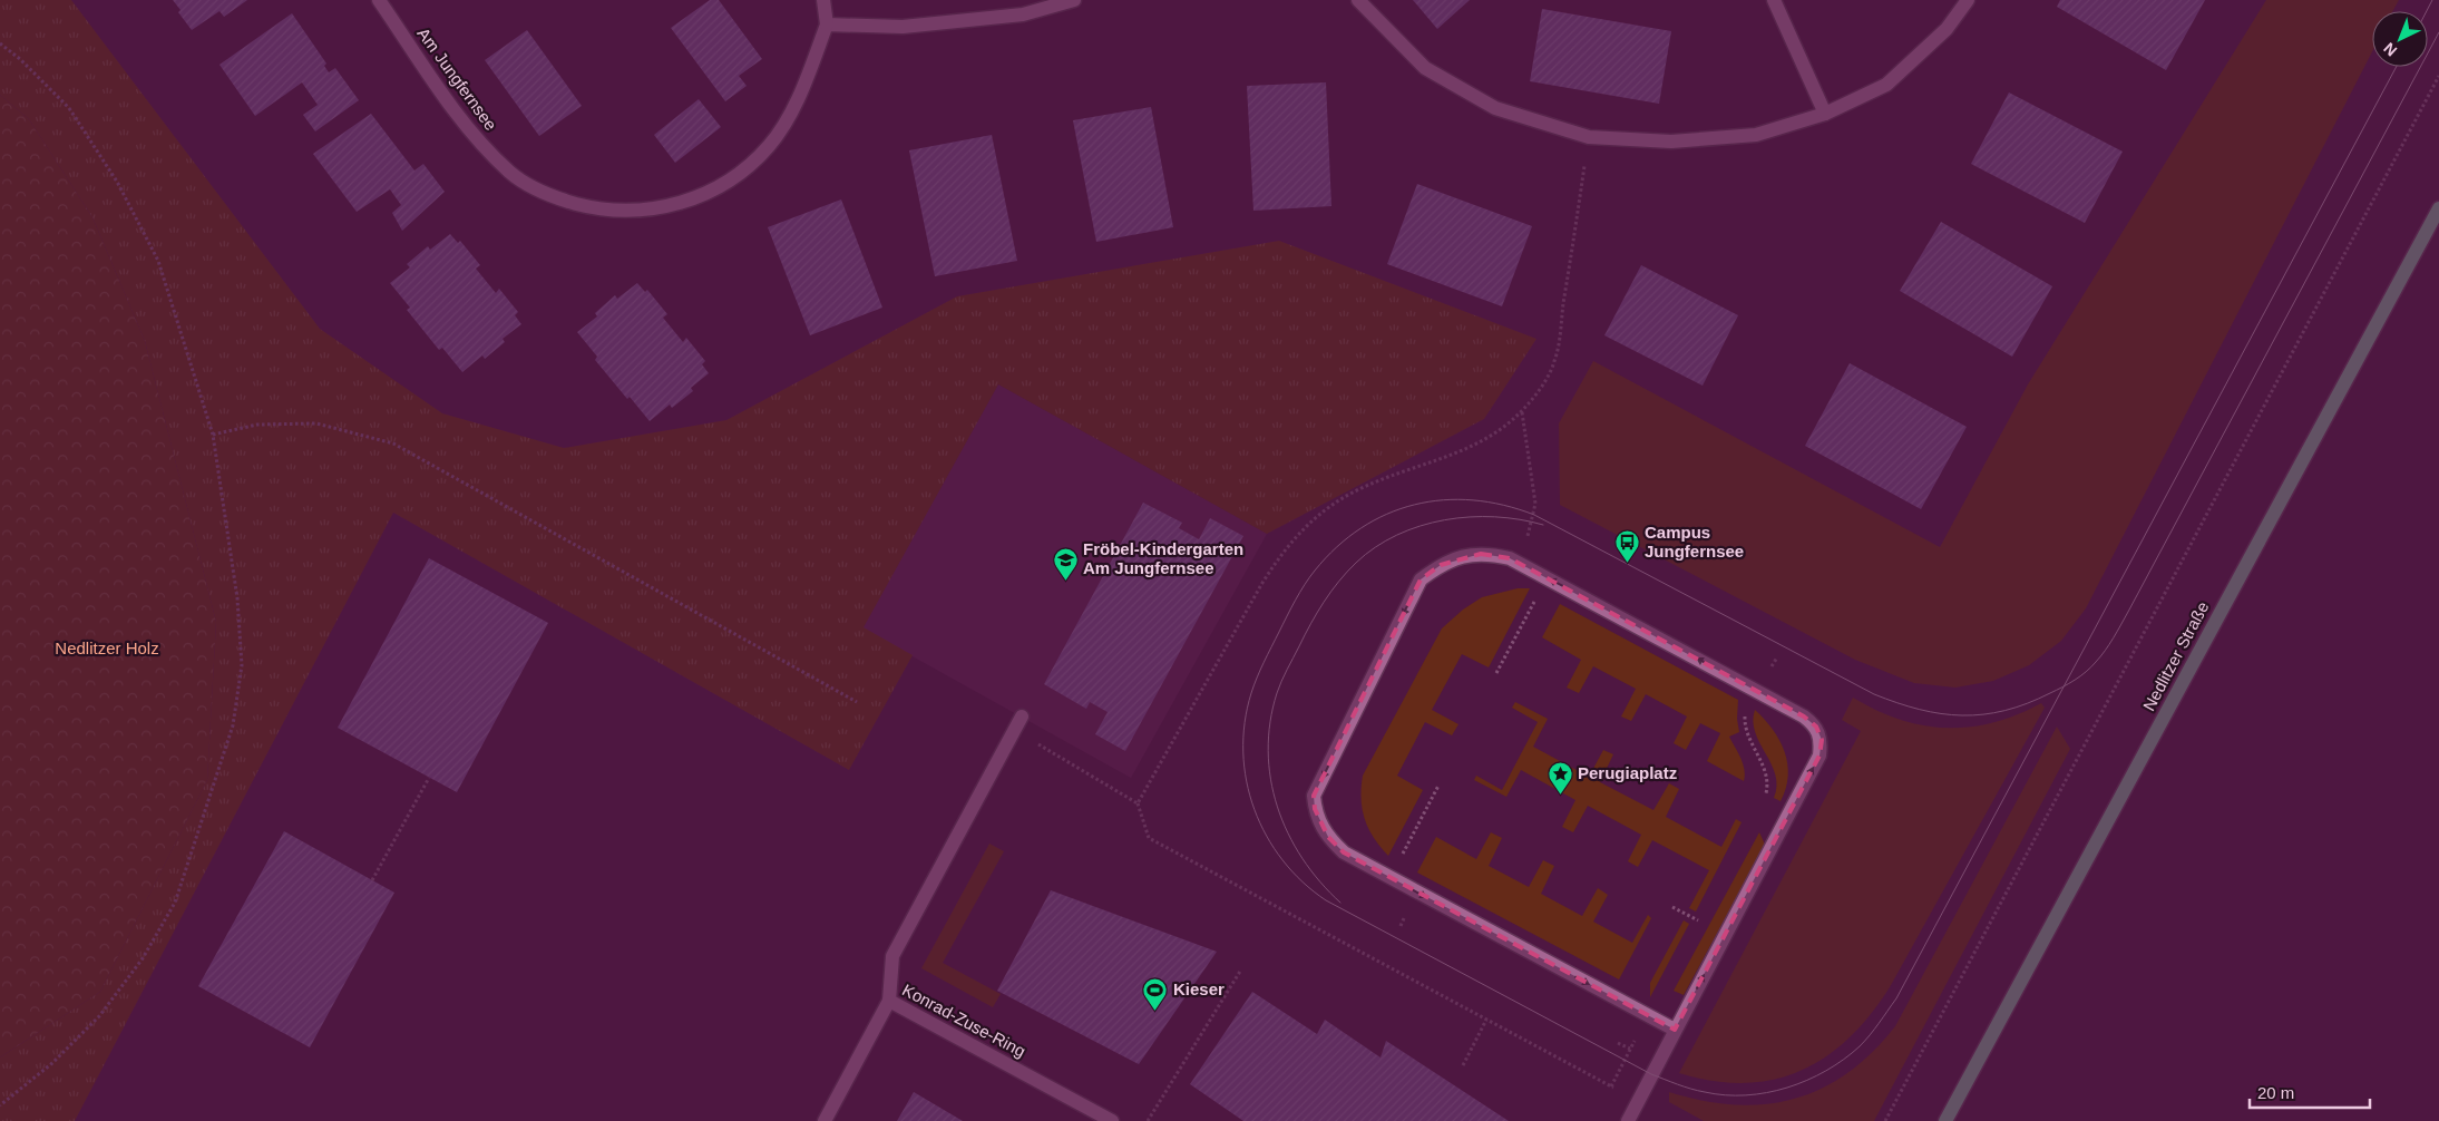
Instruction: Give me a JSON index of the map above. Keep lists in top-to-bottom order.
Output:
{
  "streets": {
    "main road": ["Nedlitzer Straße"],
    "street": ["Am Jungfernsee", "Konrad-Zuse-Ring"]
  },
  "parks": ["Nedlitzer Holz"],
  "places": {
    "bus stop": ["Campus Jungfernsee"],
    "school or university": ["Fröbel-Kindergarten Am Jungfernsee"],
    "place": ["Perugiaplatz"],
    "sports": ["Kieser"]
  },
  "scale_bar": "20 m",
  "north": "bottom left"
}
